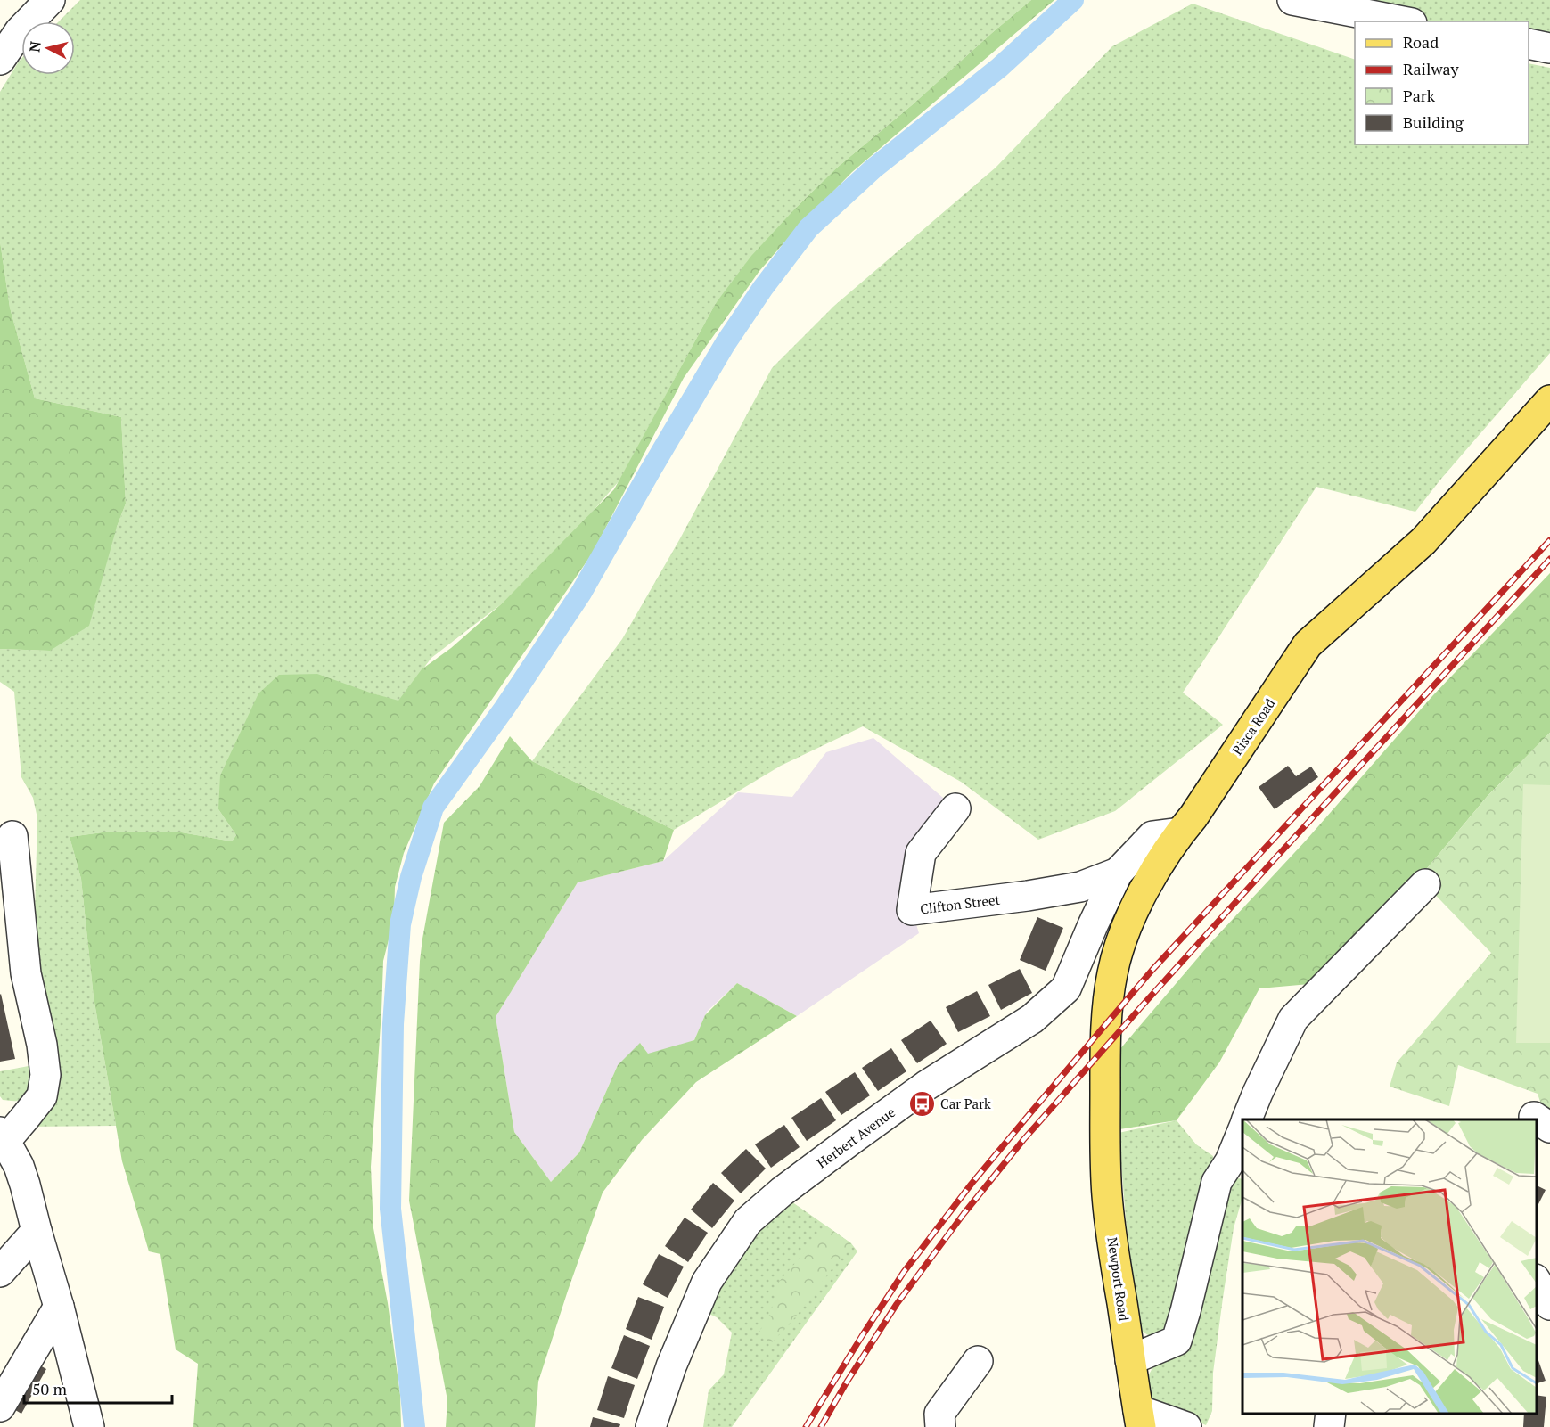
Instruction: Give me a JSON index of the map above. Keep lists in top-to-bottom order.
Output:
{
  "streets": {
    "main road": ["Risca Road", "Newport Road"],
    "street": ["Clifton Street", "Herbert Avenue"]
  },
  "crossings": [
    ["Risca Road", "Herbert Avenue"],
    ["Risca Road", "Newport Road"],
    ["Clifton Street", "Herbert Avenue"]
  ],
  "places": {
    "bus stop": ["Car Park"]
  },
  "legend": [
    "Road",
    "Railway",
    "Park",
    "Building"
  ],
  "scale_bar": "50 m",
  "north": "left"
}
